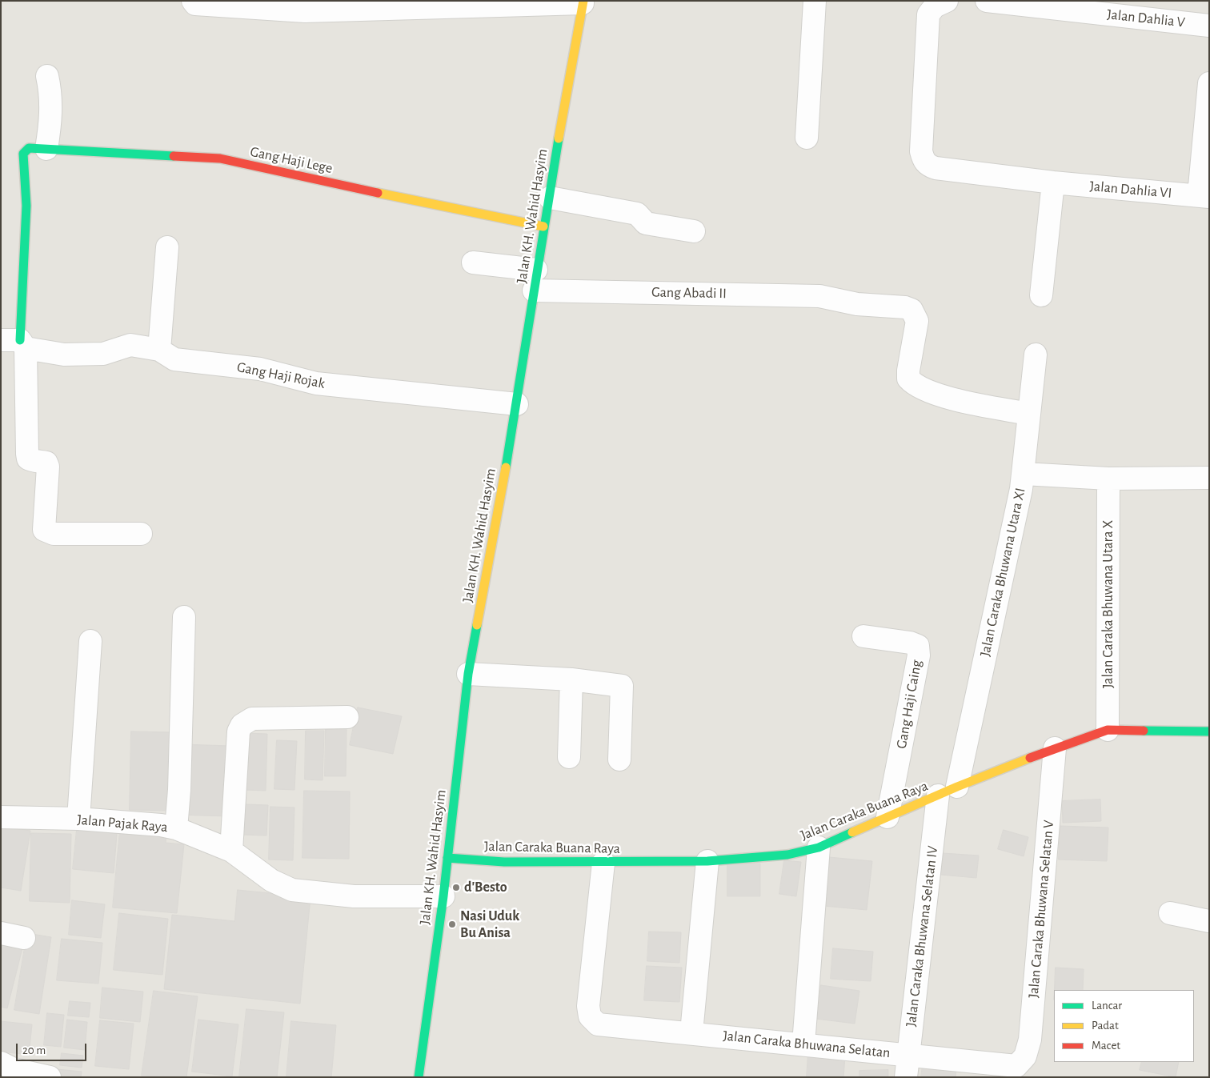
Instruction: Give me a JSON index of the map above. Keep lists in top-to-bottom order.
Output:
{
  "streets": {
    "street": [
      "Jalan Dahlia V",
      "Gang Haji Lege",
      "Jalan Dahlia VI",
      "Jalan KH. Wahid Hasyim",
      "Gang Abadi II",
      "Gang Haji Rojak",
      "Jalan Caraka Bhuwana Utara XI",
      "Jalan Caraka Bhuwana Utara X",
      "Gang Haji Caing",
      "Jalan Caraka Buana Raya",
      "Jalan Pajak Raya",
      "Jalan Caraka Bhuwana Selatan V",
      "Jalan Caraka Bhuwana Selatan IV",
      "Jalan Caraka Bhuwana Selatan"
    ]
  },
  "crossings": [
    ["Gang Haji Lege", "Jalan KH. Wahid Hasyim"],
    ["Jalan KH. Wahid Hasyim", "Gang Abadi II"],
    ["Jalan KH. Wahid Hasyim", "Gang Haji Rojak"],
    ["Jalan KH. Wahid Hasyim", "Jalan Caraka Buana Raya"],
    ["Jalan KH. Wahid Hasyim", "Jalan Pajak Raya"],
    ["Gang Abadi II", "Jalan Caraka Bhuwana Utara XI"],
    ["Jalan Caraka Bhuwana Utara XI", "Jalan Caraka Buana Raya"],
    ["Jalan Caraka Bhuwana Utara XI", "Jalan Caraka Bhuwana Selatan IV"],
    ["Jalan Caraka Bhuwana Utara X", "Jalan Caraka Buana Raya"],
    ["Gang Haji Caing", "Jalan Caraka Buana Raya"],
    ["Jalan Caraka Buana Raya", "Jalan Caraka Bhuwana Selatan V"],
    ["Jalan Caraka Buana Raya", "Jalan Caraka Bhuwana Selatan IV"],
    ["Jalan Caraka Buana Raya", "Jalan Caraka Bhuwana Selatan"],
    ["Jalan Caraka Bhuwana Selatan V", "Jalan Caraka Bhuwana Selatan"],
    ["Jalan Caraka Bhuwana Selatan IV", "Jalan Caraka Bhuwana Selatan"]
  ],
  "places": ["d'Besto", "Nasi Uduk Bu Anisa"],
  "legend": ["Lancar", "Padat", "Macet"],
  "scale_bar": "20 m"
}
